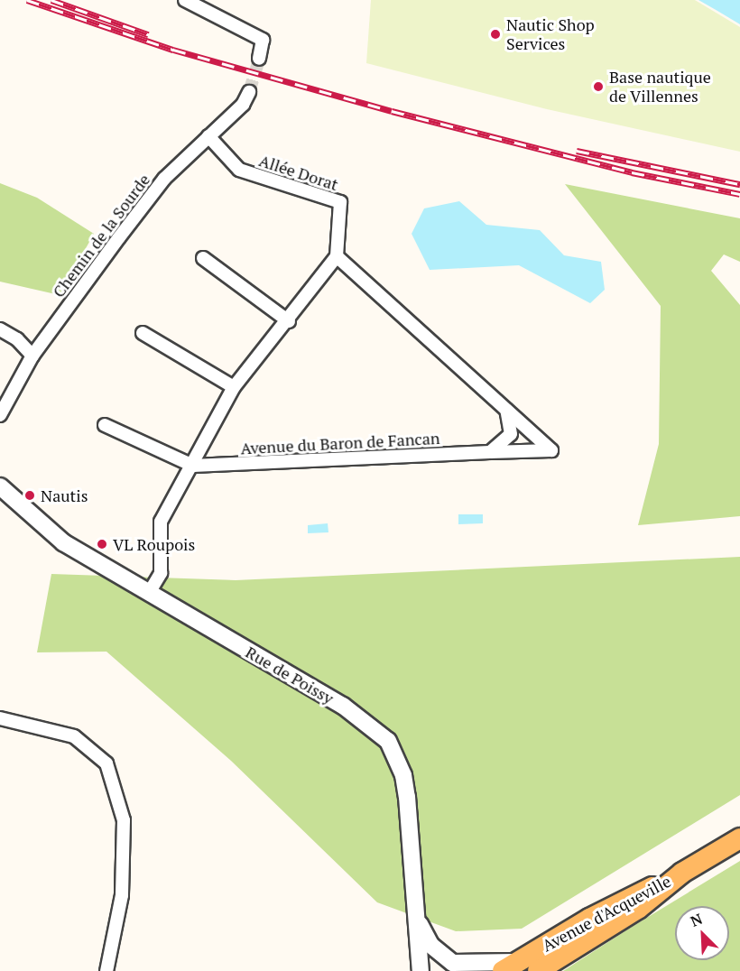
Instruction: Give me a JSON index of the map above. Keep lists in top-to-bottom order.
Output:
{
  "streets": {
    "main road": ["Avenue d'Acqueville"],
    "street": [
      "Allée Dorat",
      "Chemin de la Sourde",
      "Avenue du Baron de Fancan",
      "Rue de Poissy"
    ]
  },
  "crossings": [
    ["Allée Dorat", "Chemin de la Sourde"],
    ["Allée Dorat", "Avenue du Baron de Fancan"]
  ],
  "places": [
    "Nautic Shop Services",
    "Base nautique de Villennes",
    "Nautis",
    "VL Roupois"
  ],
  "north": "top left"
}
